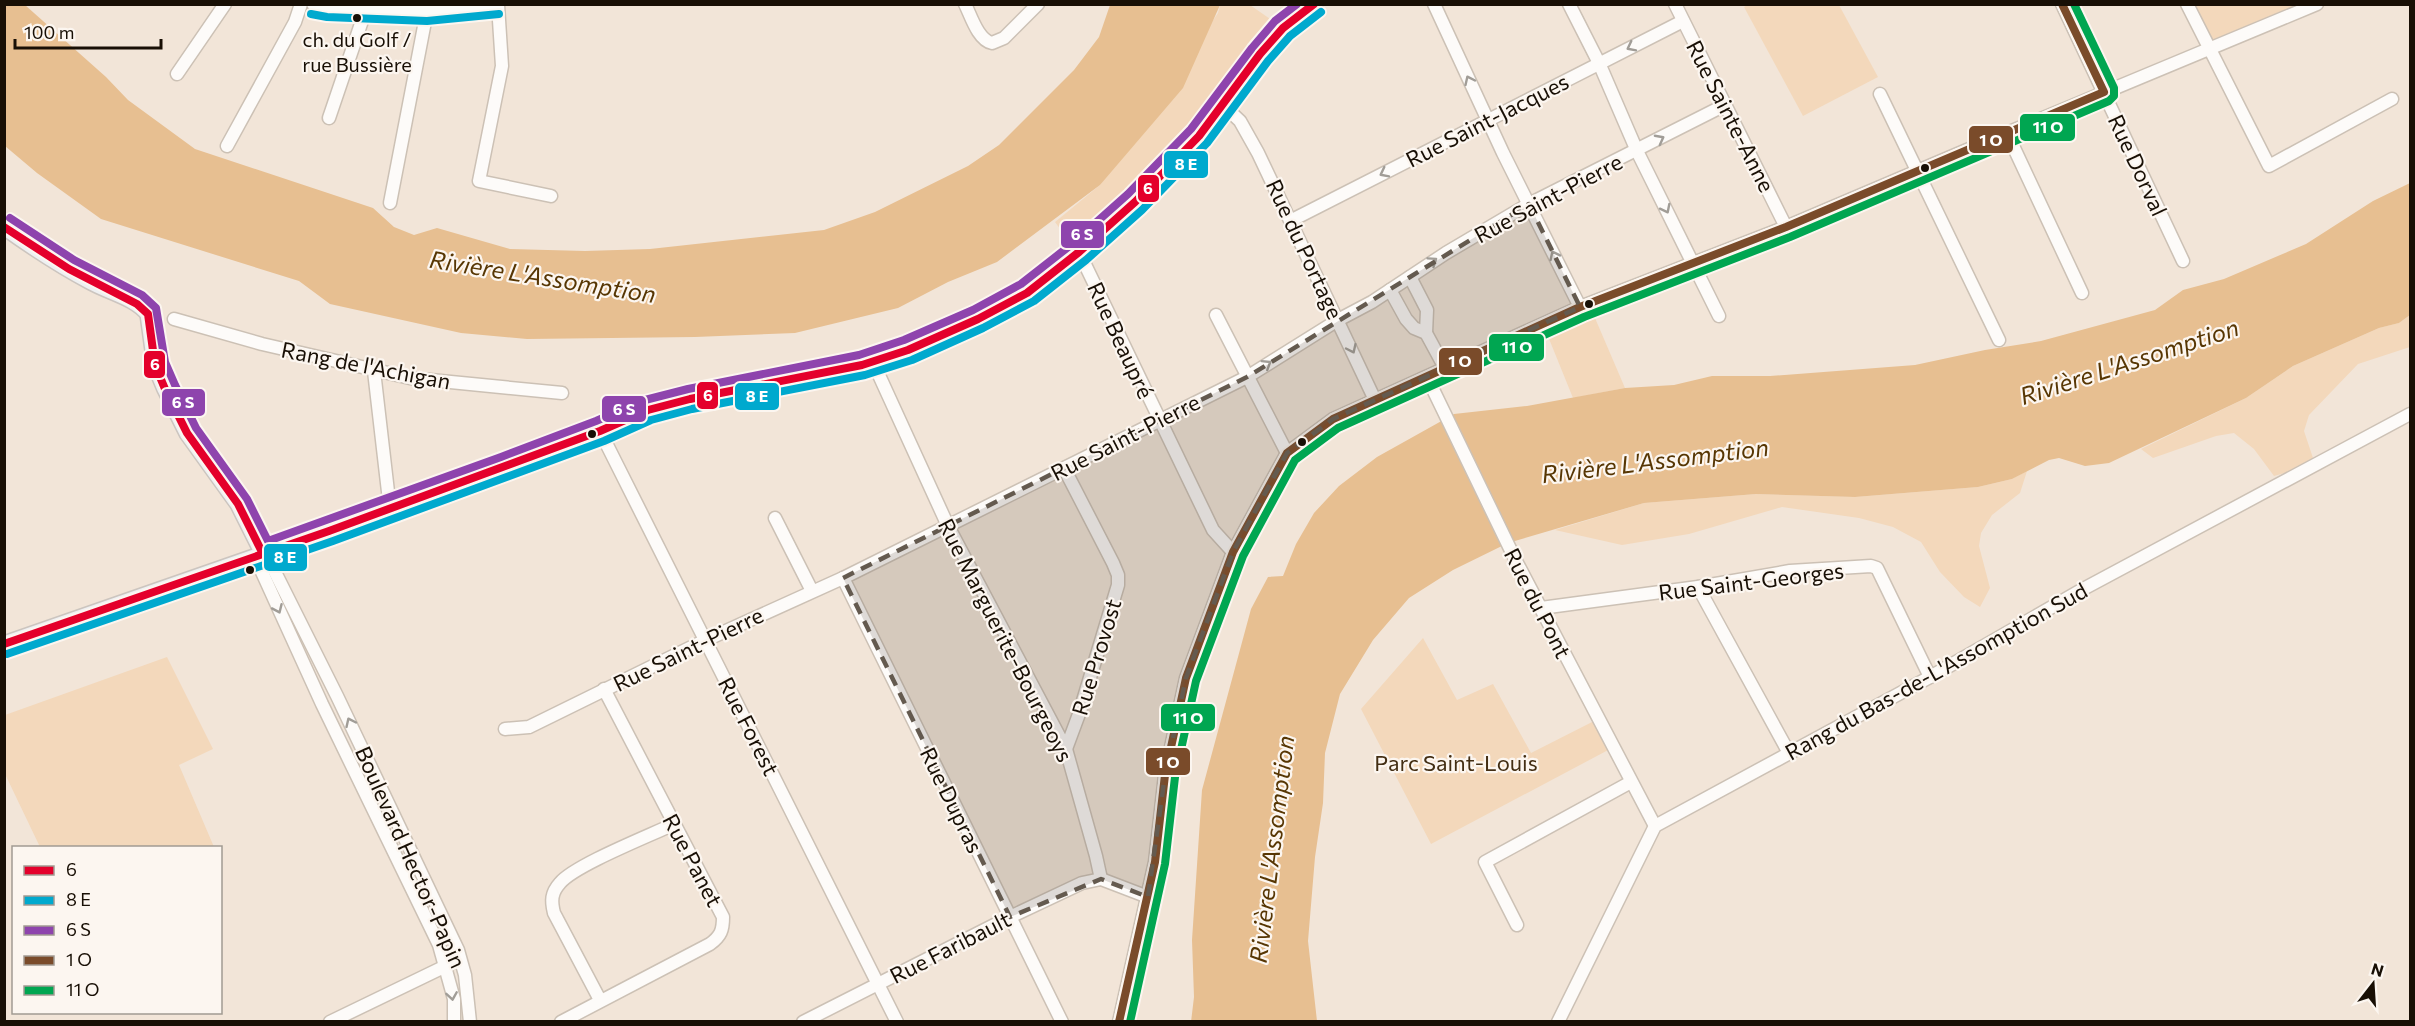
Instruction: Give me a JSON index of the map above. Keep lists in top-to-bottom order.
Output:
{
  "streets": {
    "main road": ["Boulevard Hector-Papin"],
    "street": [
      "Rue Sainte-Anne",
      "Rue Saint-Jacques",
      "Rue Dorval",
      "Rue Saint-Pierre",
      "Rue du Portage",
      "Rue Beaupré",
      "Rang de l'Achigan",
      "Rue Saint-Georges",
      "Rue du Pont",
      "Rue Marguerite-Bourgeoys",
      "Rue Provost",
      "Rang du Bas-de-L'Assomption Sud",
      "Rue Forest",
      "Rue Dupras",
      "Rue Panet",
      "Rue Faribault"
    ]
  },
  "crossings": [
    ["Rue Sainte-Anne", "Rue Saint-Jacques"],
    ["Rue Sainte-Anne", "Rue Saint-Pierre"],
    ["Rue Saint-Jacques", "Rue du Portage"],
    ["Rue Saint-Pierre", "Rue du Portage"],
    ["Rue Saint-Pierre", "Rue Beaupré"],
    ["Rue Saint-Pierre", "Rue Marguerite-Bourgeoys"],
    ["Rue Saint-Pierre", "Rue Provost"],
    ["Rue Saint-Pierre", "Rue Forest"],
    ["Rue Saint-Pierre", "Rue Dupras"],
    ["Rue Saint-Pierre", "Rue Panet"],
    ["Rue Saint-Georges", "Rue du Pont"],
    ["Rue Saint-Georges", "Rang du Bas-de-L'Assomption Sud"],
    ["Rue du Pont", "Rang du Bas-de-L'Assomption Sud"],
    ["Rue Marguerite-Bourgeoys", "Rue Provost"],
    ["Rue Marguerite-Bourgeoys", "Rue Faribault"],
    ["Rue Forest", "Rue Faribault"],
    ["Rue Dupras", "Rue Faribault"]
  ],
  "one_way": ["Rue Saint-Jacques"],
  "water": ["Rivière L'Assomption"],
  "parks": ["Parc Saint-Louis"],
  "places": ["ch. du Golf / rue Bussière"],
  "lines": ["transit line 6"],
  "legend": [
    "6",
    "8 E",
    "6 S",
    "1 O",
    "11 O"
  ],
  "scale_bar": "100 m",
  "north": "top"
}
